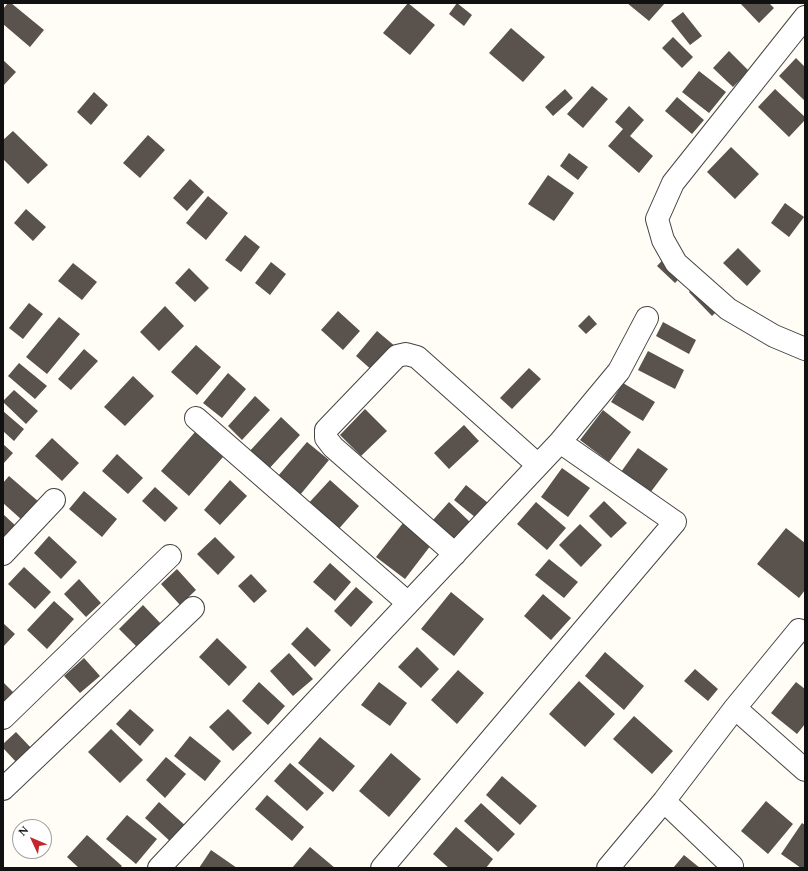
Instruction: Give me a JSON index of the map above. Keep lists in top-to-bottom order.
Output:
{
  "north": "top left"
}
